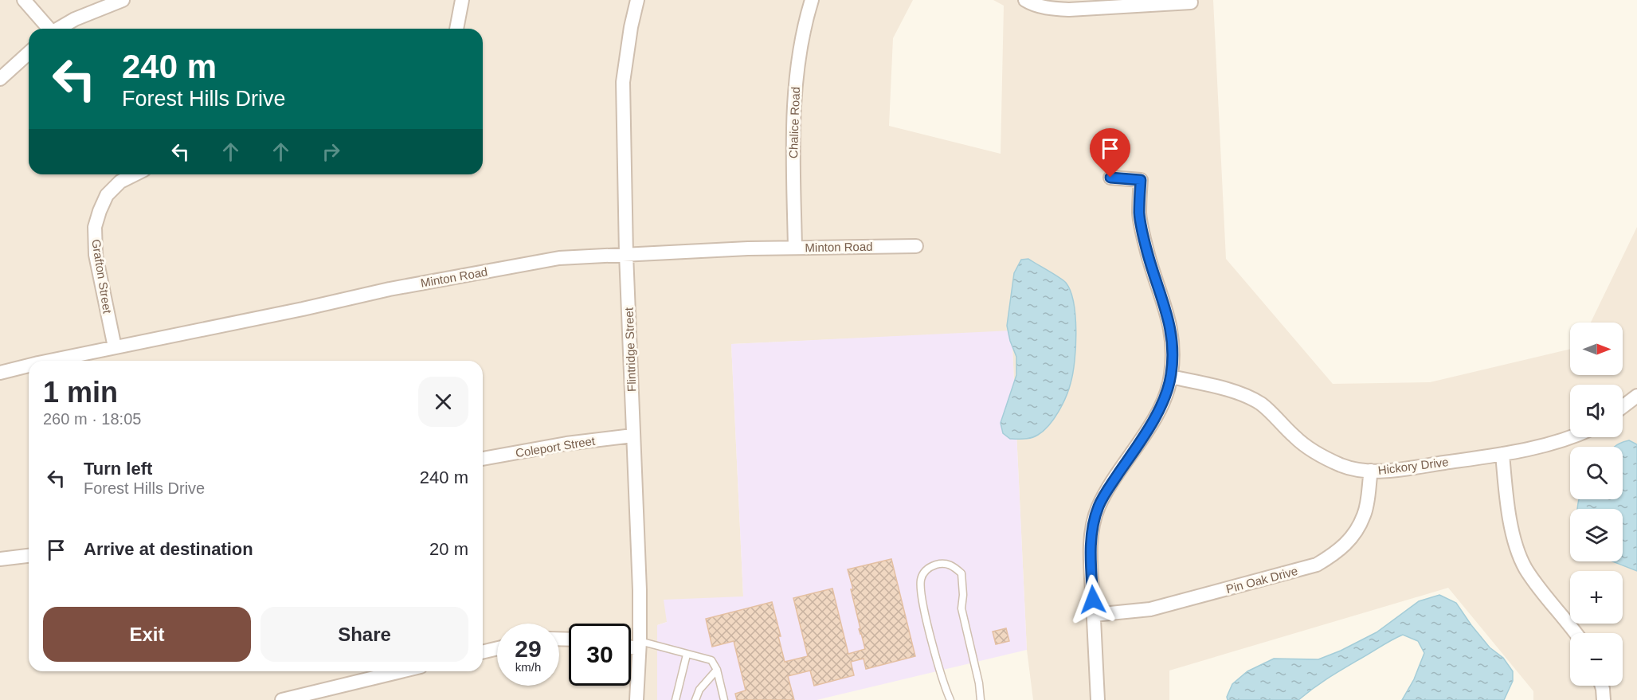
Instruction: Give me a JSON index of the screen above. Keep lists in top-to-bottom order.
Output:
{
  "streets": {
    "street": [
      "Chalice Road",
      "Minton Road",
      "Grafton Street",
      "Flintridge Street",
      "Coleport Street",
      "Hickory Drive",
      "Pin Oak Drive"
    ]
  },
  "crossings": [
    ["Chalice Road", "Minton Road"],
    ["Minton Road", "Grafton Street"],
    ["Minton Road", "Flintridge Street"],
    ["Flintridge Street", "Coleport Street"],
    ["Hickory Drive", "Pin Oak Drive"]
  ],
  "north": "right",
  "page": {
    "turn": ["240 m", "Forest Hills Drive"],
    "map_buttons": ["+", "−"],
    "heading": ["1 min", "260 m · 18:05"],
    "list": [
      {
        "name": "Turn left",
        "note": "Forest Hills Drive",
        "value": "240 m"
      },
      {
        "name": "Arrive at destination",
        "value": "20 m"
      }
    ],
    "buttons": ["Exit", "Share"],
    "speed": "29 km/h",
    "limit": "30"
  }
}
